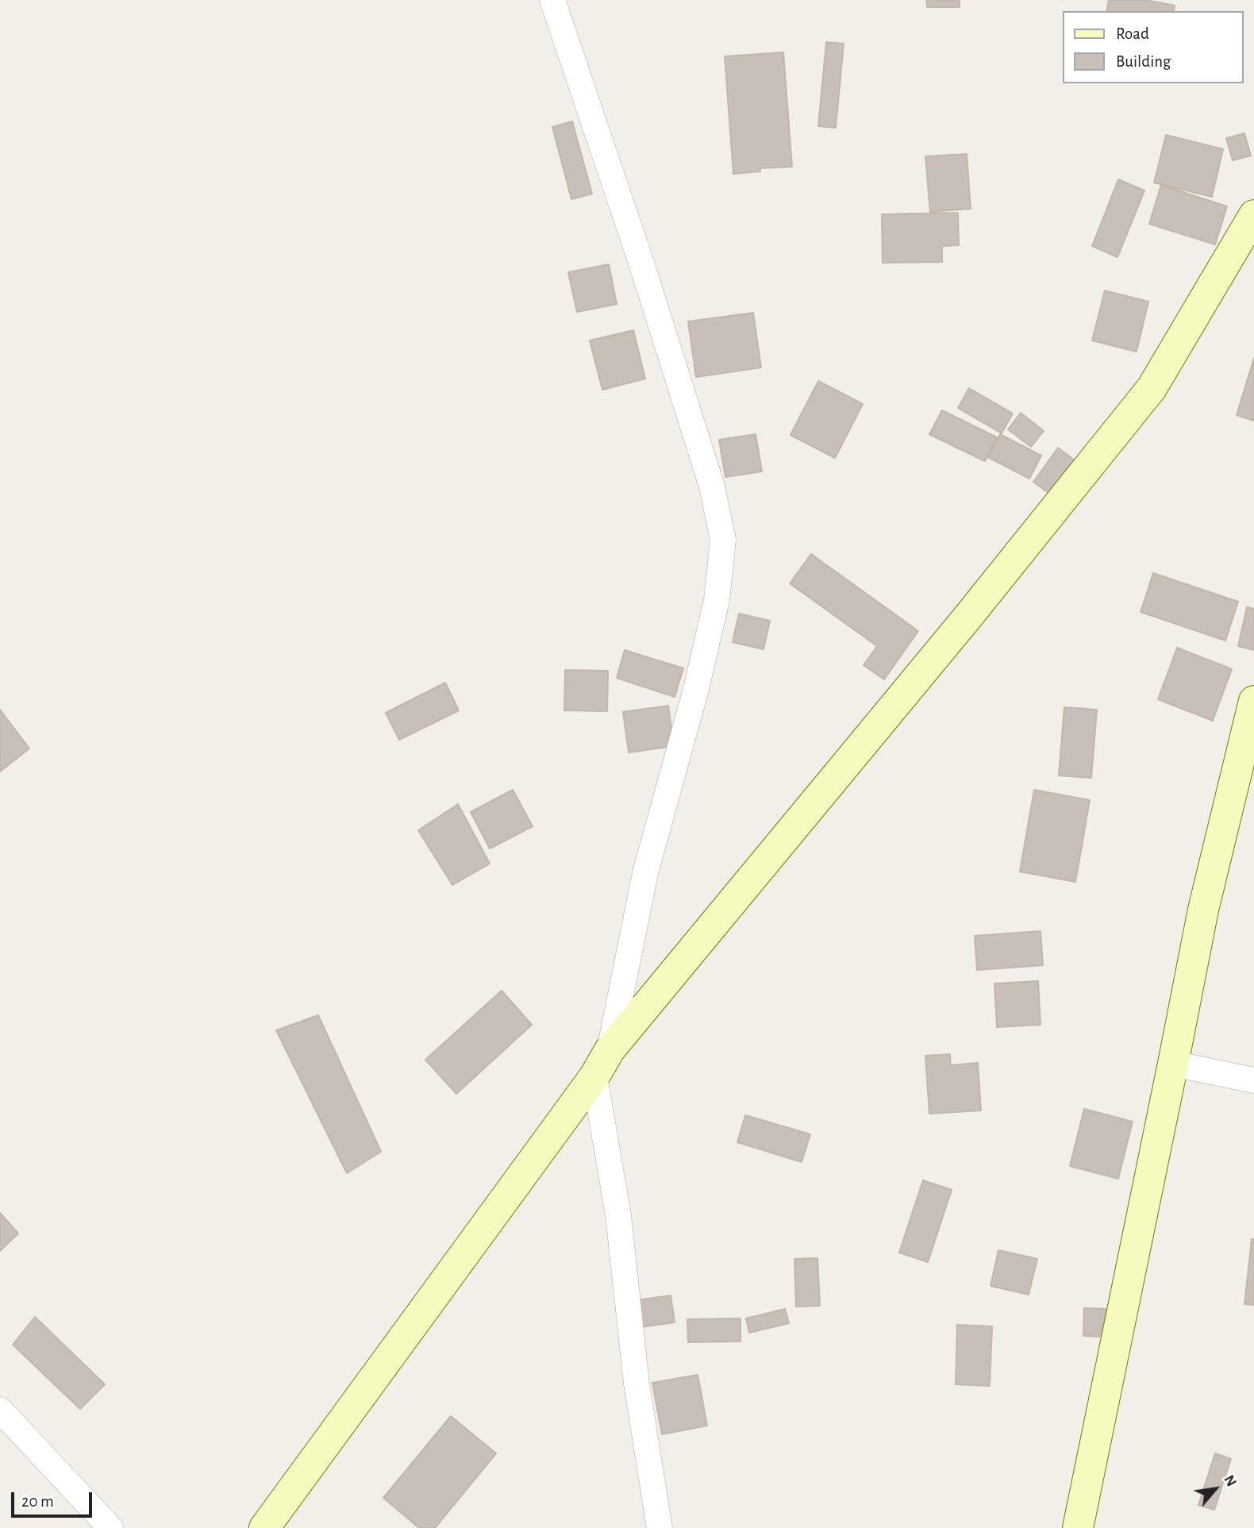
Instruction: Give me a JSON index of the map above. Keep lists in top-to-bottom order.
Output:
{
  "legend": ["Road", "Building"],
  "scale_bar": "20 m",
  "north": "top right"
}
